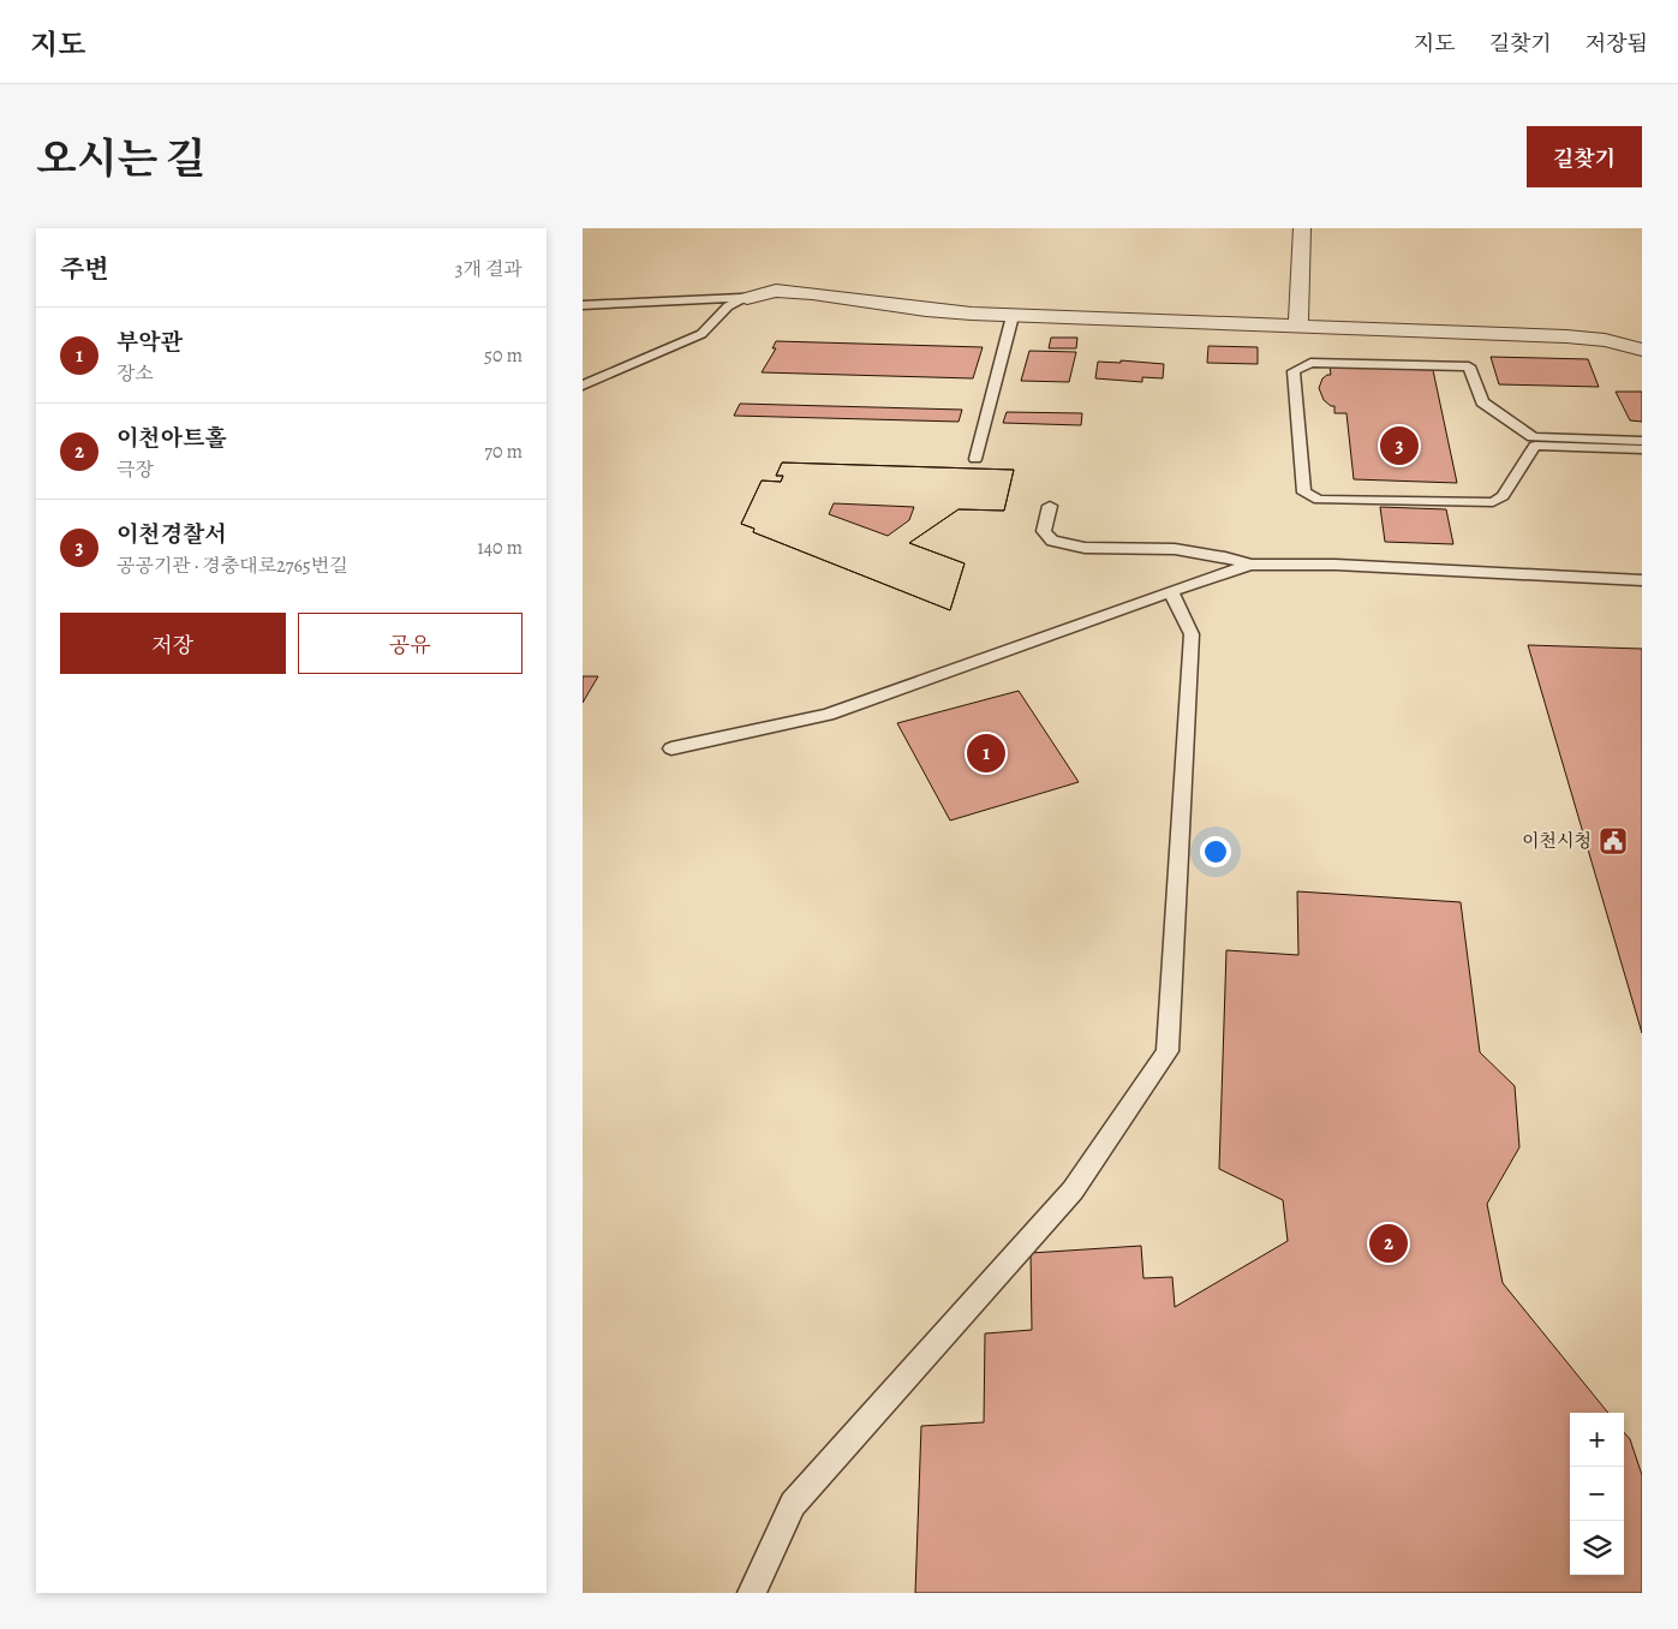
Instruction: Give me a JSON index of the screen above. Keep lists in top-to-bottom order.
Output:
{
  "places": {
    "public building": ["이천시청"]
  },
  "page": {
    "header": "지도",
    "nav": ["지도", "길찾기", "저장됨"],
    "title": "오시는 길",
    "buttons": [
      "길찾기",
      ["저장", "공유"]
    ],
    "heading": ["주변", "3개 결과"],
    "list": [
      {
        "mark": "1",
        "name": "부악관",
        "note": "장소",
        "value": "50 m"
      },
      {
        "mark": "2",
        "name": "이천아트홀",
        "note": "극장",
        "value": "70 m"
      },
      {
        "mark": "3",
        "name": "이천경찰서",
        "note": "공공기관 · 경충대로2765번길",
        "value": "140 m"
      }
    ],
    "pins": ["3", "1", "2"],
    "map_buttons": ["+", "−"]
  }
}
